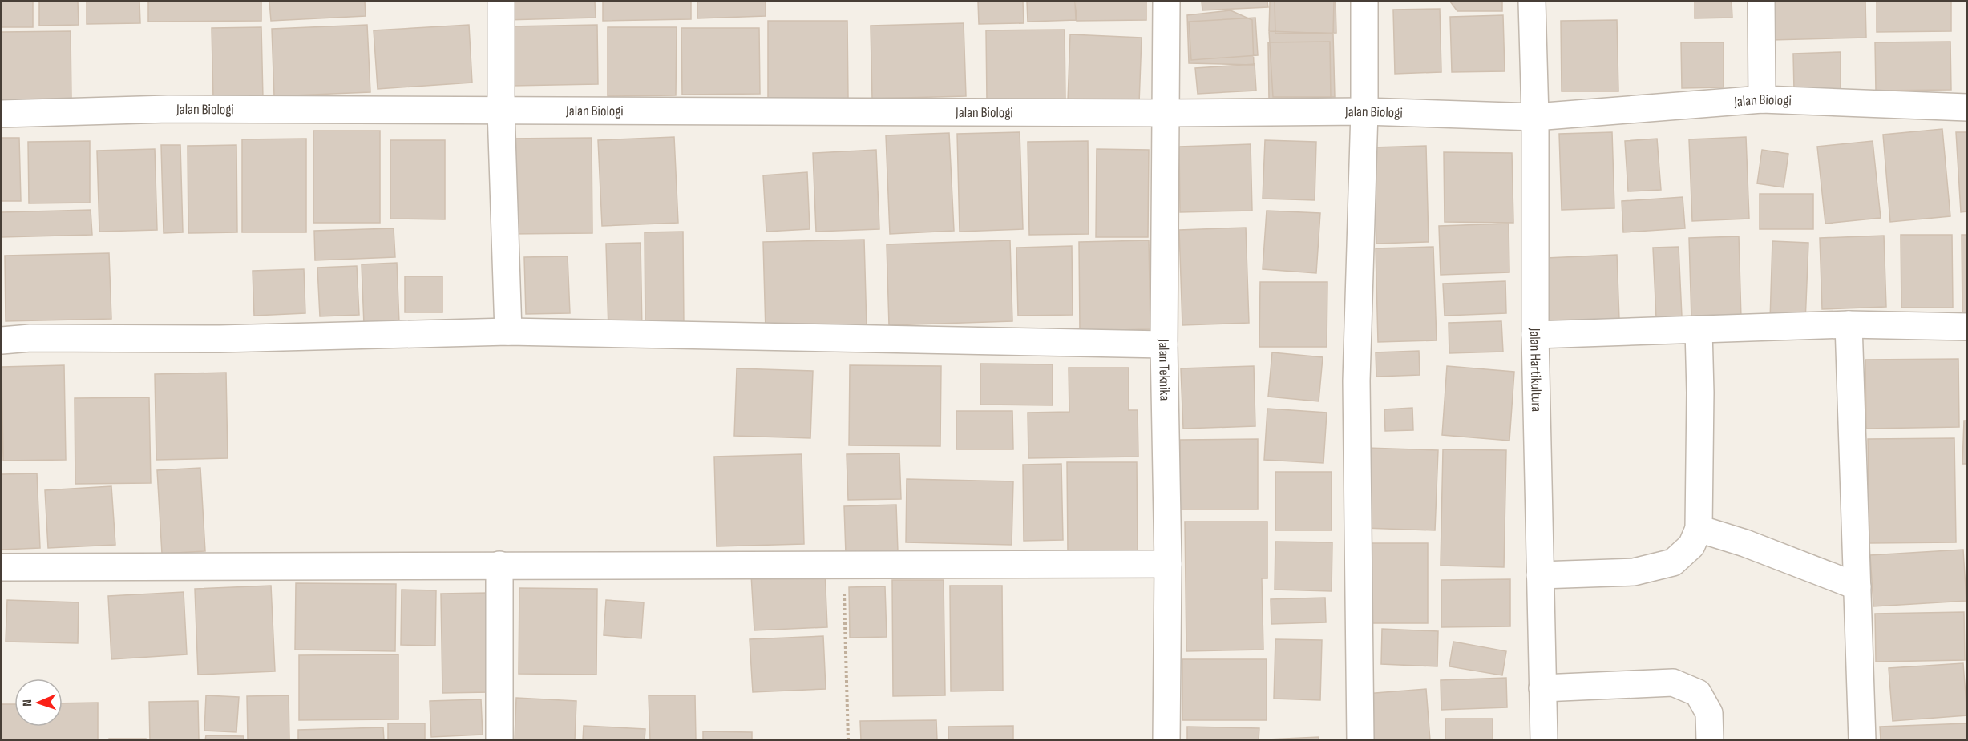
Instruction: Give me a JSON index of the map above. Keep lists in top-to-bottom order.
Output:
{
  "streets": {
    "street": ["Jalan Biologi", "Jalan Teknika", "Jalan Hartikultura"]
  },
  "crossings": [
    ["Jalan Biologi", "Jalan Teknika"],
    ["Jalan Biologi", "Jalan Hartikultura"]
  ],
  "north": "left"
}
